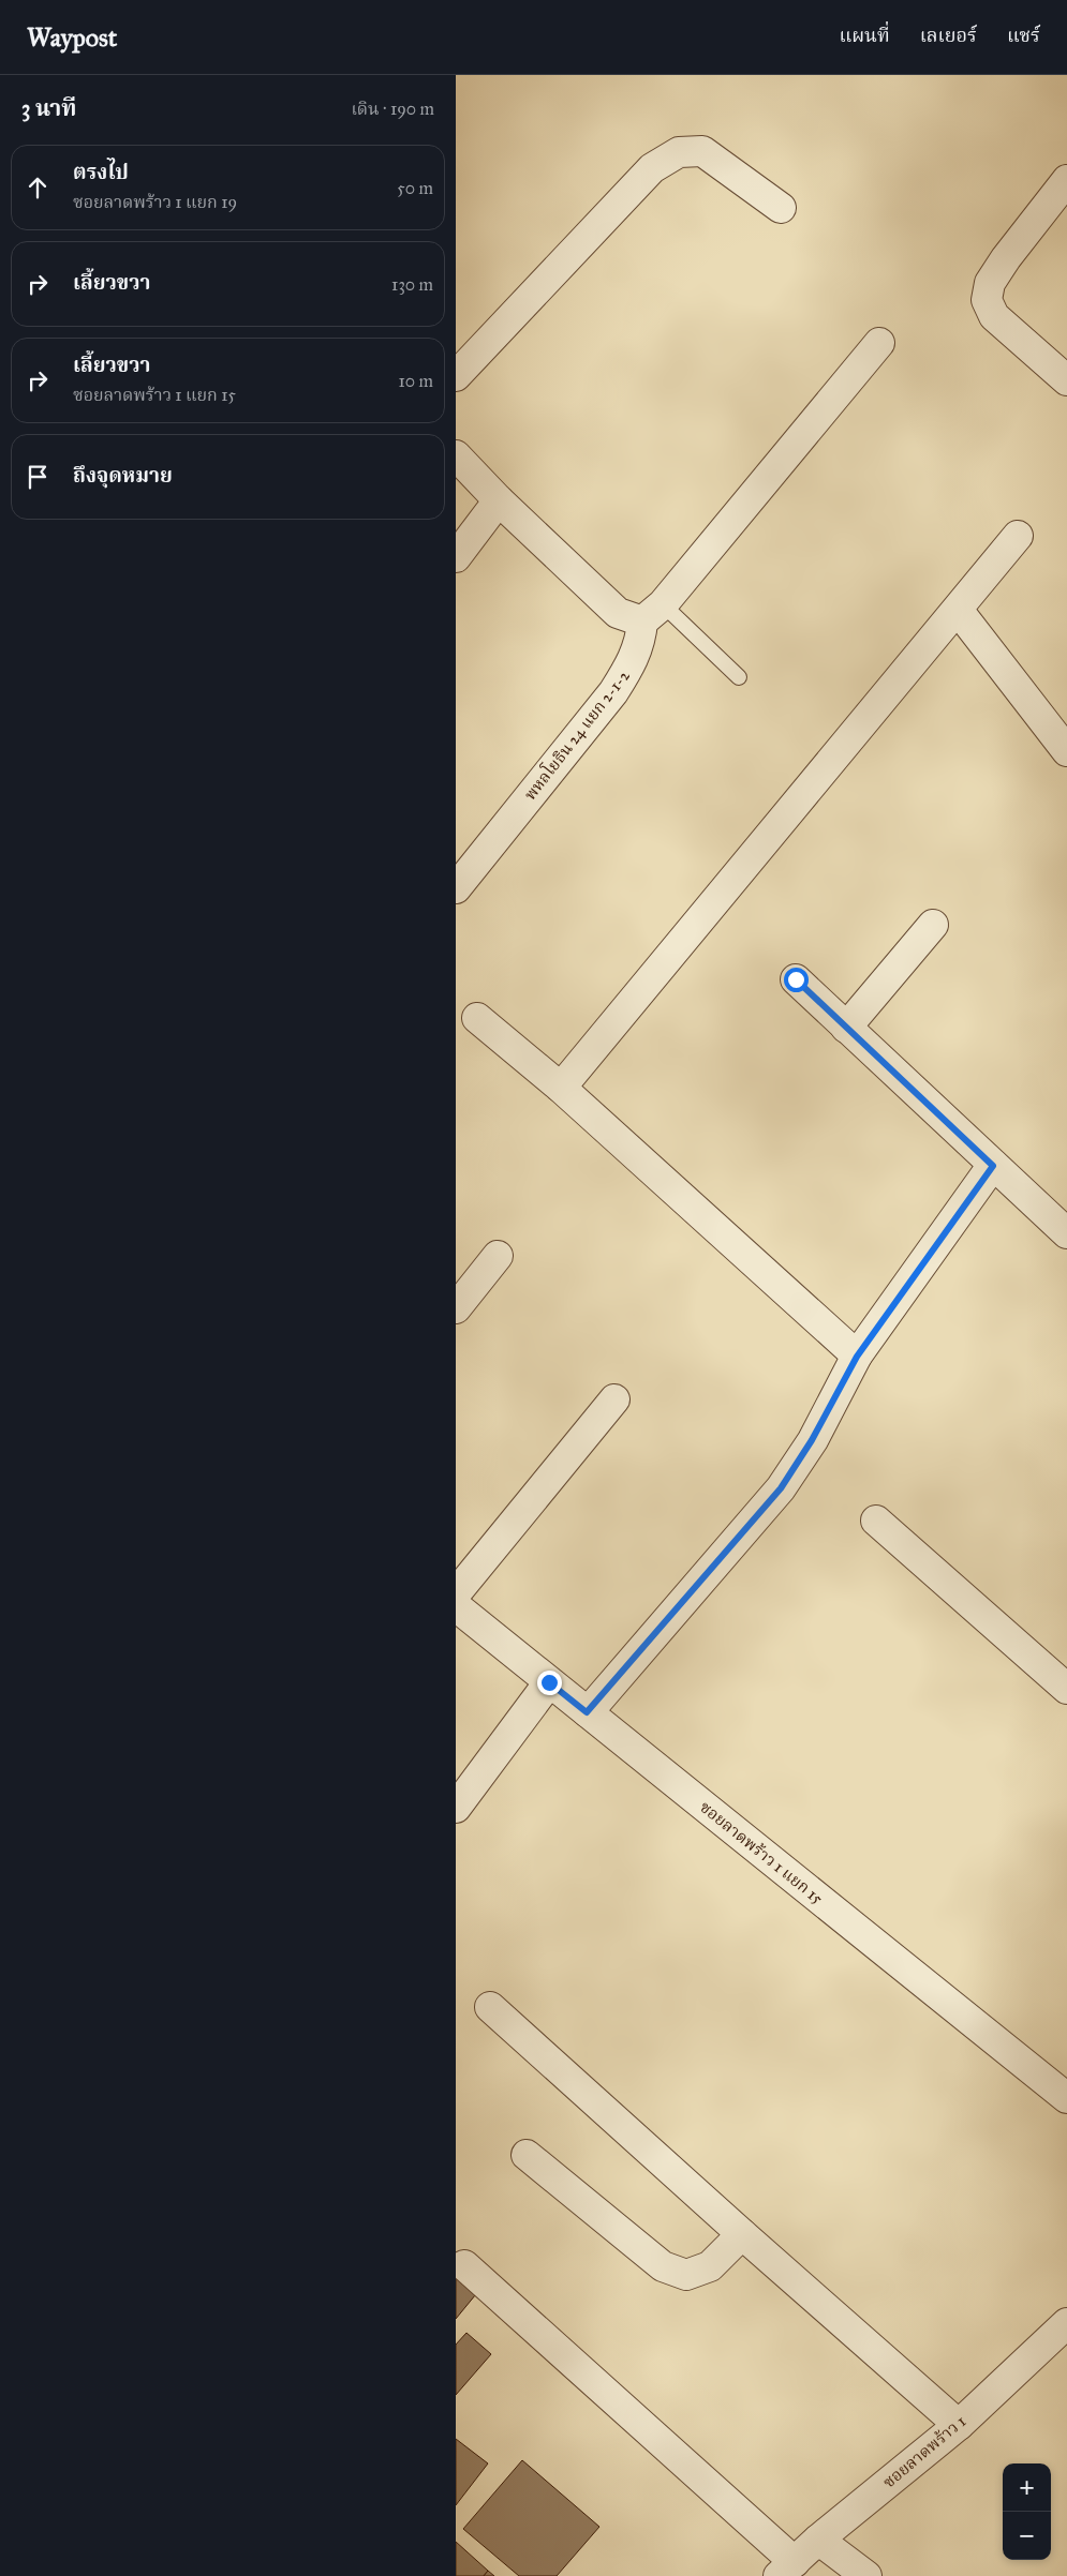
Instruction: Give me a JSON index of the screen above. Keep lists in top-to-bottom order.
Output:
{
  "streets": {
    "street": ["พหลโยธิน 24 แยก 2-1-2", "ซอยลาดพร้าว 1 แยก 15", "ซอยลาดพร้าว 1"]
  },
  "page": {
    "header": "Waypost",
    "nav": ["แผนที่", "เลเยอร์", "แชร์"],
    "heading": ["3 นาที", "เดิน · 190 m"],
    "list": [
      ["ตรงไป", "ซอยลาดพร้าว 1 แยก 19", "50 m"],
      ["เลี้ยวขวา", "130 m"],
      ["เลี้ยวขวา", "ซอยลาดพร้าว 1 แยก 15", "10 m"],
      "ถึงจุดหมาย"
    ],
    "map_buttons": ["+", "−"]
  }
}
